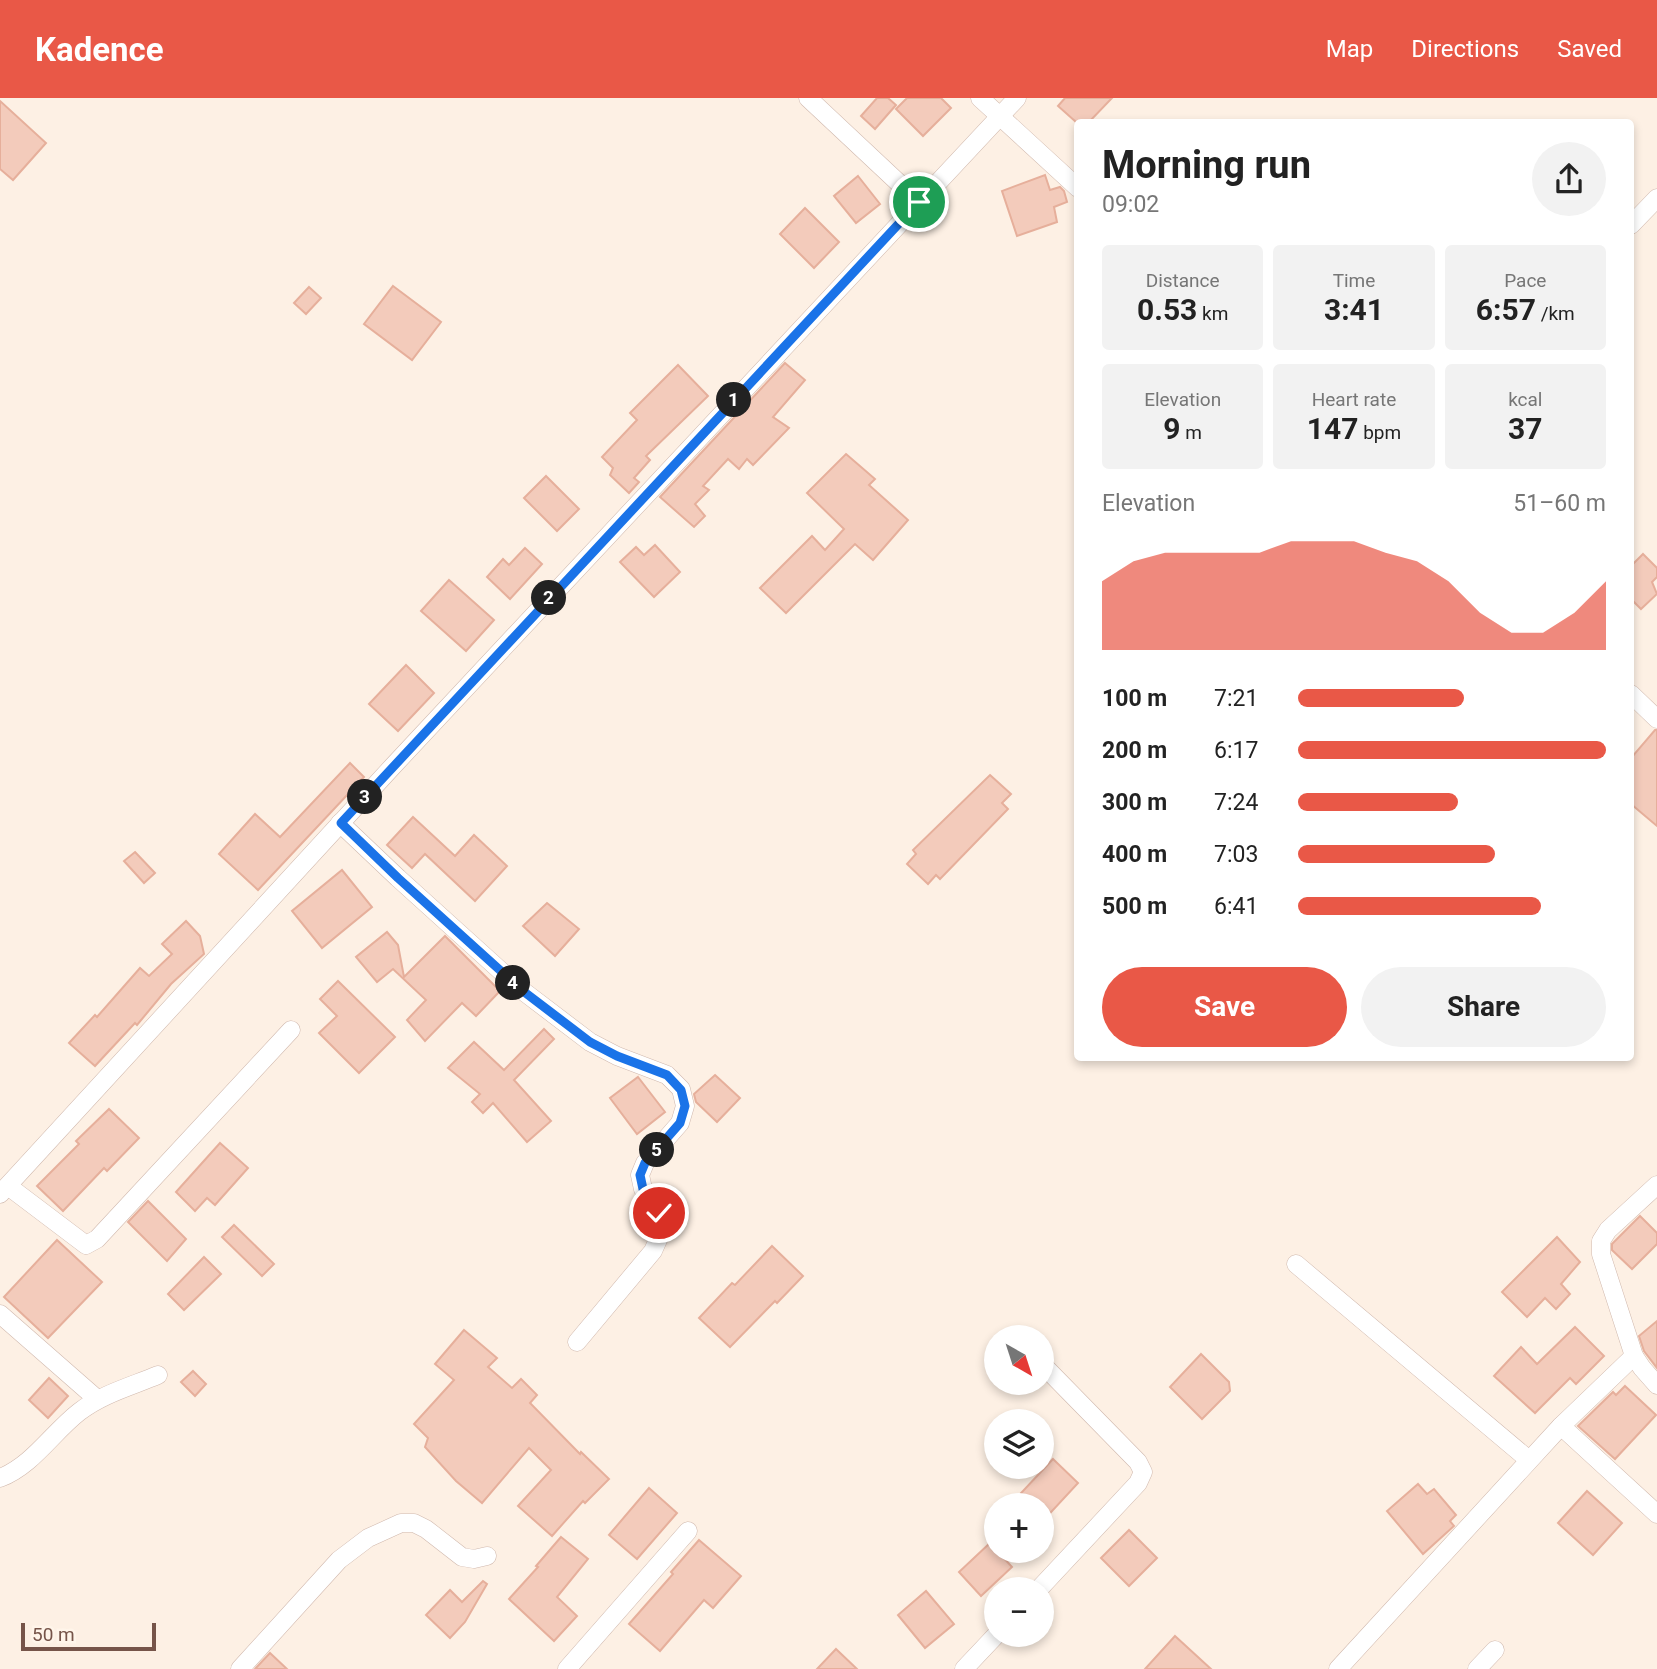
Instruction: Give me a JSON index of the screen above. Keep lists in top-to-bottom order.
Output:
{
  "scale_bar": "50 m",
  "north": "bottom right",
  "page": {
    "header": "Kadence",
    "nav": ["Map", "Directions", "Saved"],
    "heading": ["Morning run", "09:02"],
    "stats": [
      ["Distance", "0.53 km"],
      ["Time", "3:41"],
      ["Pace", "6:57 /km"],
      ["Elevation", "9 m"],
      ["Heart rate", "147 bpm"],
      ["kcal", "37"]
    ],
    "pins": [
      "1",
      "2",
      "3",
      "4",
      "5"
    ],
    "chart": ["Elevation", "51–60 m"],
    "list": [
      {
        "name": "100 m",
        "note": "7:21"
      },
      {
        "name": "200 m",
        "note": "6:17"
      },
      {
        "name": "300 m",
        "note": "7:24"
      },
      {
        "name": "400 m",
        "note": "7:03"
      },
      {
        "name": "500 m",
        "note": "6:41"
      }
    ],
    "buttons": ["Save", "Share"],
    "map_buttons": ["+", "−"],
    "scale": "50 m"
  }
}
